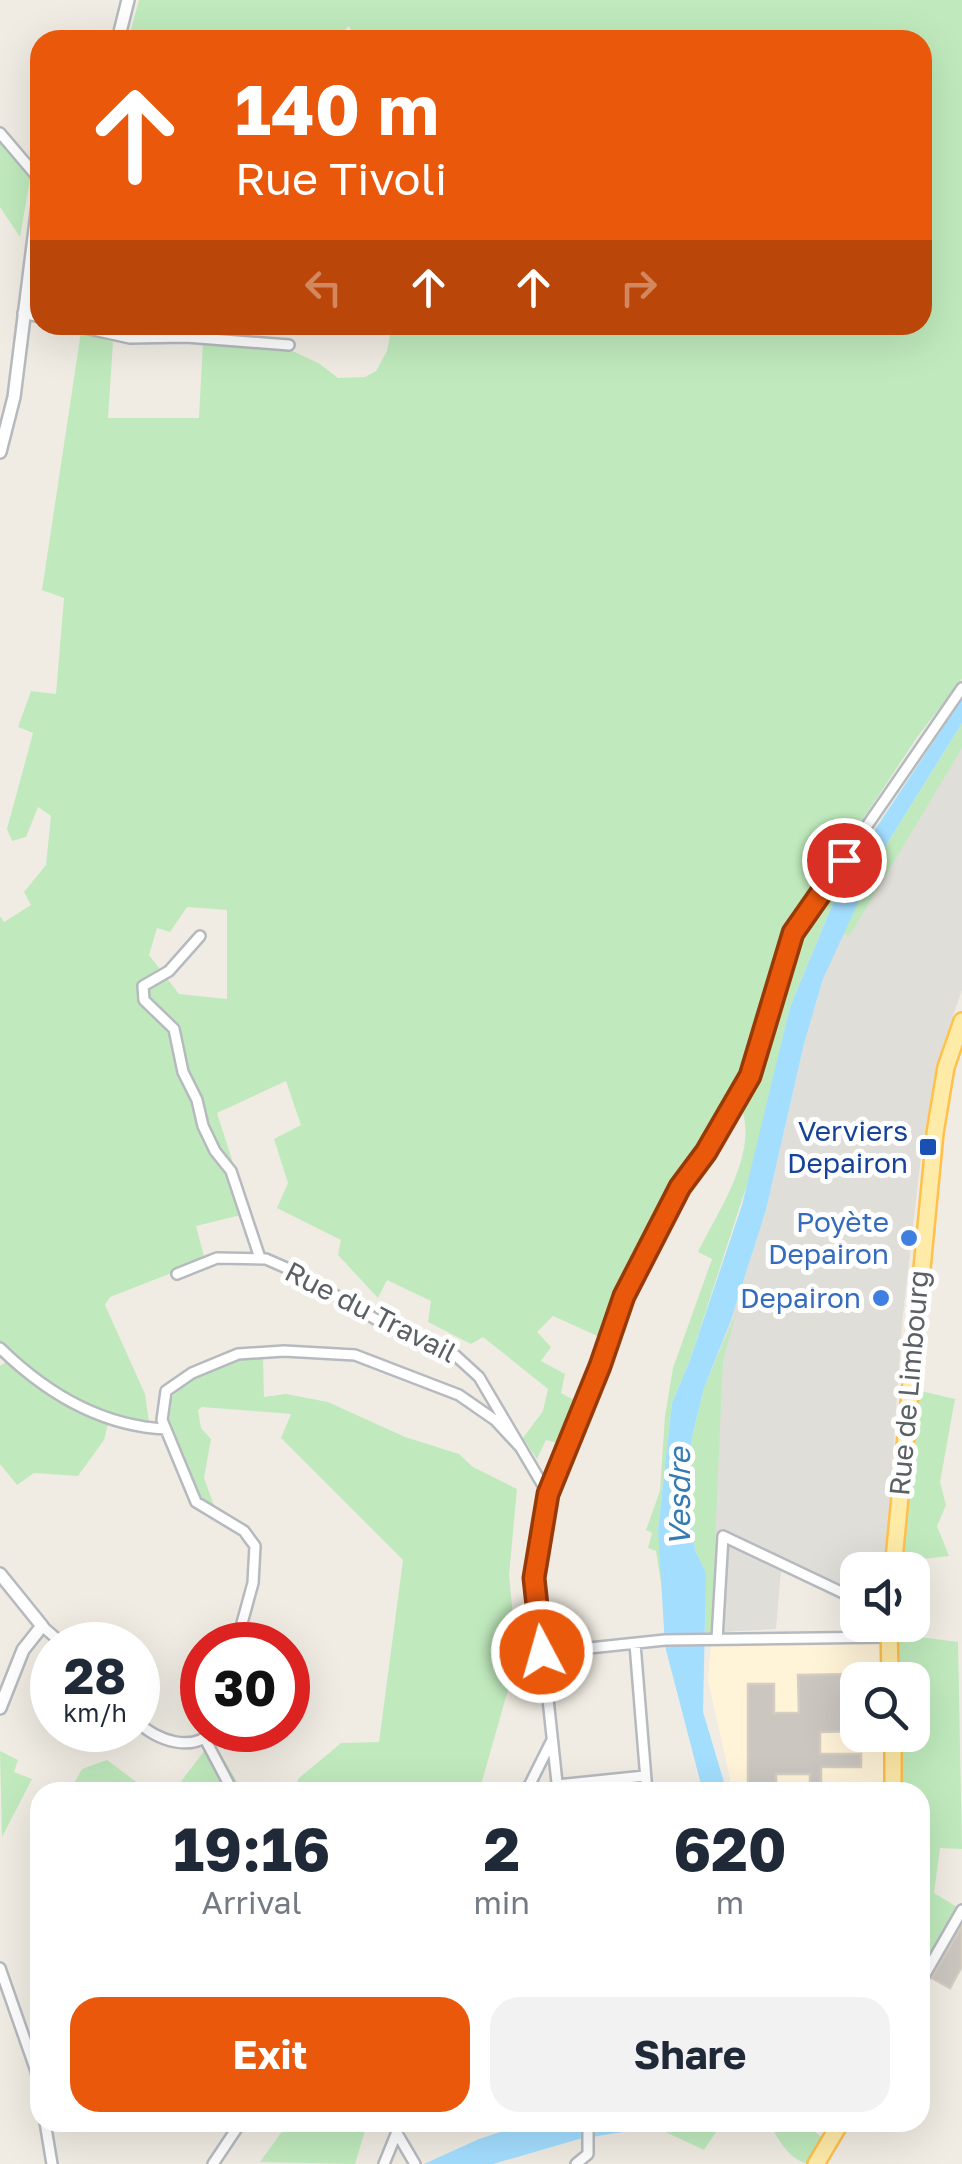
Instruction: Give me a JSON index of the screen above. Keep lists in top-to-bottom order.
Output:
{
  "streets": {
    "main road": ["Rue de Limbourg"],
    "street": ["Rue du Travail"]
  },
  "water": ["Vesdre"],
  "places": {
    "transit": ["Verviers Depairon"],
    "other": ["Poyète Depairon", "Depairon"]
  },
  "page": {
    "turn": ["140 m", "Rue Tivoli"],
    "speed": "28 km/h",
    "limit": "30",
    "eta": [
      "19:16",
      "Arrival",
      "2",
      "min",
      "620",
      "m"
    ],
    "buttons": ["Exit", "Share"]
  }
}
